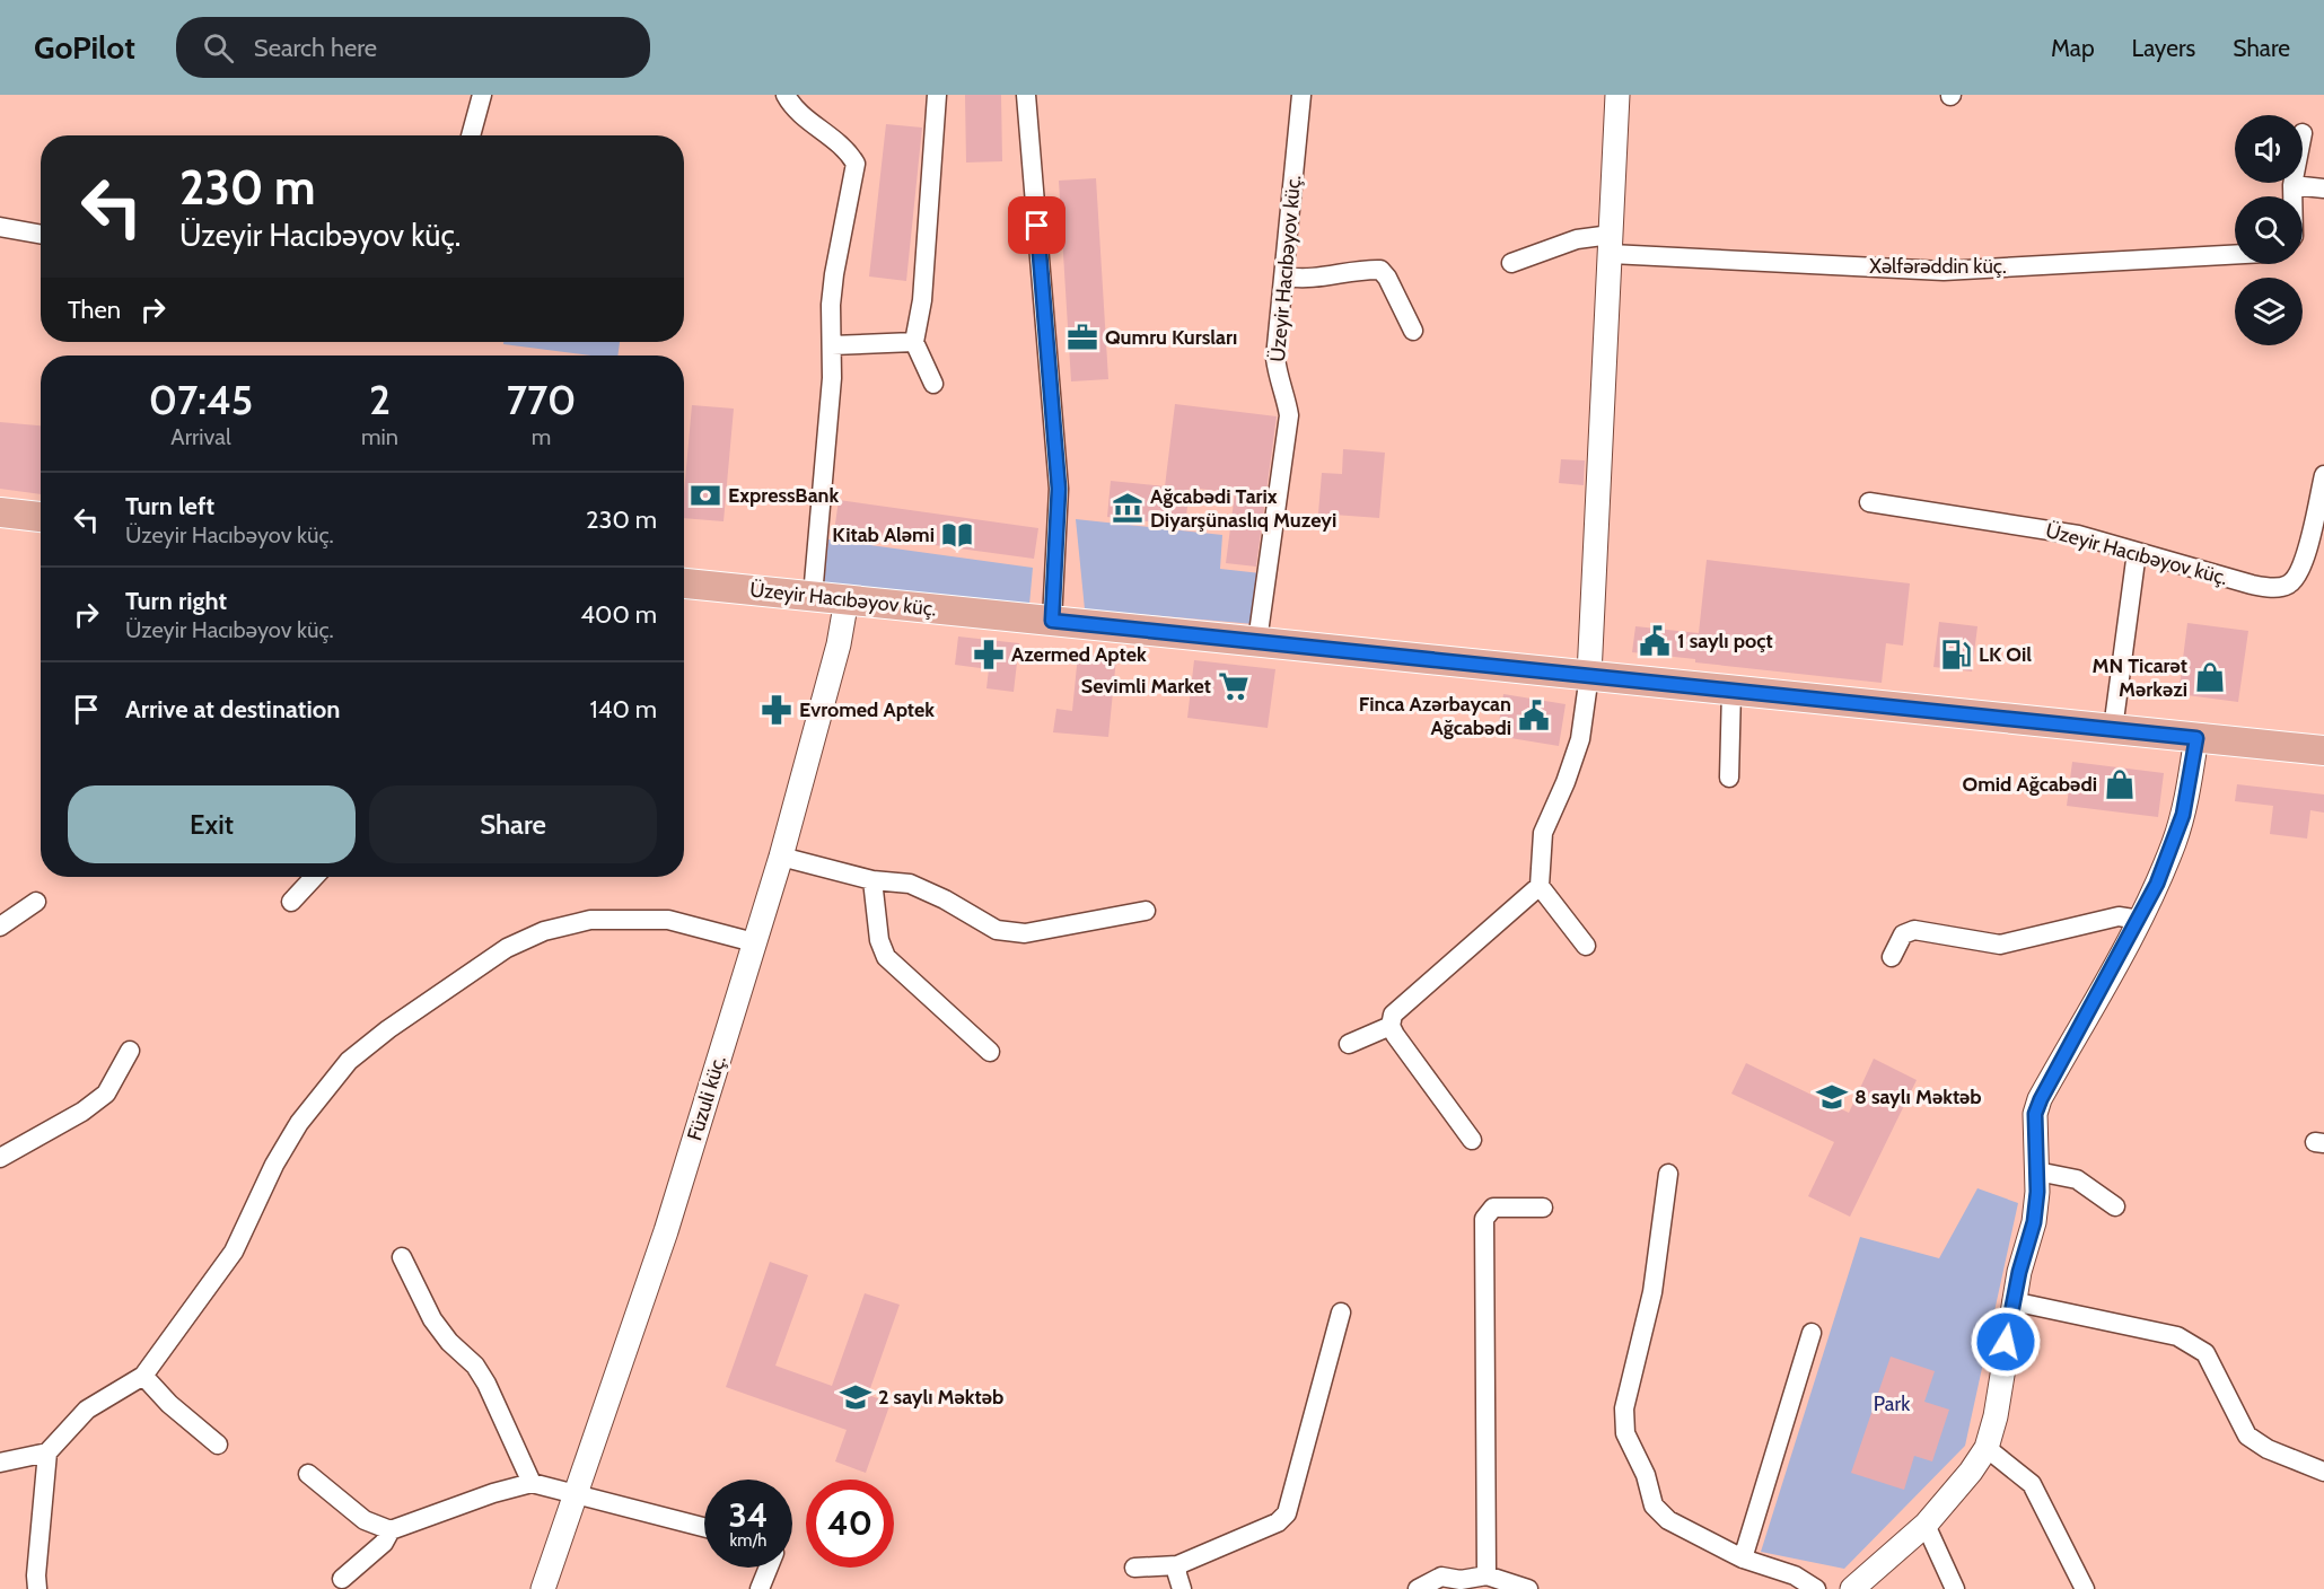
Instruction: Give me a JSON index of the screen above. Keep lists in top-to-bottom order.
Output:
{
  "streets": {
    "main road": ["Üzeyir Hacıbəyov küç."],
    "street": ["Xəlfərəddin küç.", "Füzuli küç."]
  },
  "crossings": [
    ["Üzeyir Hacıbəyov küç.", "Füzuli küç."]
  ],
  "parks": ["Park"],
  "places": {
    "office": ["Qumru Kursları"],
    "bank": ["ExpressBank"],
    "museum": ["Ağcabədi Tarix Diyarşünaslıq Muzeyi"],
    "library": ["Kitab Aləmi"],
    "public building": ["1 saylı poçt", "Finca Azərbaycan Ağcabədi"],
    "pharmacy": ["Azermed Aptek", "Evromed Aptek"],
    "fuel station": ["LK Oil"],
    "shop": ["MN Ticarət Mərkəzi", "Omid Ağcabədi"],
    "supermarket": ["Sevimli Market"],
    "school or university": ["8 saylı Məktəb", "2 saylı Məktəb"]
  },
  "page": {
    "header": "GoPilot",
    "search": "Search here",
    "nav": ["Map", "Layers", "Share"],
    "turn": ["230 m", "Üzeyir Hacıbəyov küç."],
    "then": "Then",
    "eta": [
      "07:45",
      "Arrival",
      "2",
      "min",
      "770",
      "m"
    ],
    "list": [
      {
        "name": "Turn left",
        "note": "Üzeyir Hacıbəyov küç.",
        "value": "230 m"
      },
      {
        "name": "Turn right",
        "note": "Üzeyir Hacıbəyov küç.",
        "value": "400 m"
      },
      {
        "name": "Arrive at destination",
        "value": "140 m"
      }
    ],
    "buttons": ["Exit", "Share"],
    "speed": "34 km/h",
    "limit": "40"
  }
}
